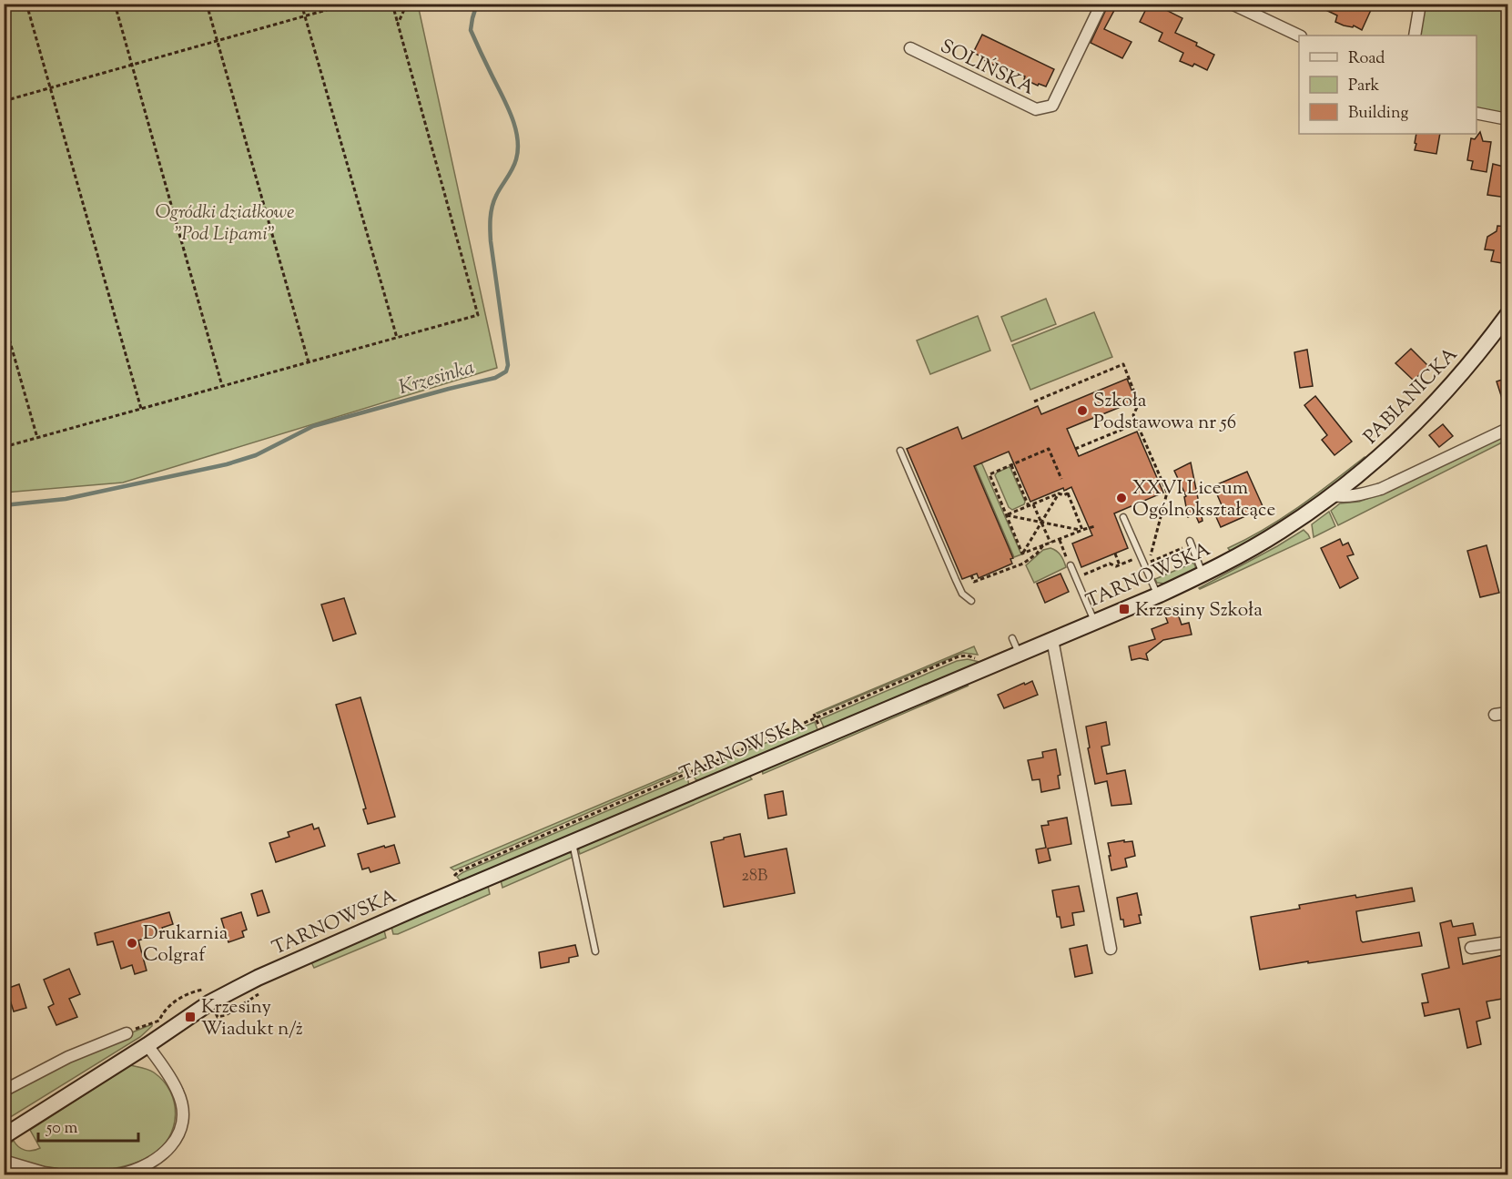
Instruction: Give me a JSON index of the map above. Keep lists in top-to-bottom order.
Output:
{
  "streets": {
    "street": ["SOLIŃSKA", "PABIANICKA", "TARNOWSKA"]
  },
  "crossings": [
    ["PABIANICKA", "TARNOWSKA"]
  ],
  "water": ["Krzesinka"],
  "parks": ["Ogródki działkowe \"Pod Lipami\""],
  "places": {
    "other": ["Szkoła Podstawowa nr 56", "XXVI Liceum Ogólnokształcące", "Drukarnia Colgraf"],
    "transit": ["Krzesiny Szkoła", "Krzesiny Wiadukt n/ż"]
  },
  "house_numbers": ["28B"],
  "legend": ["Road", "Park", "Building"],
  "scale_bar": "50 m"
}
